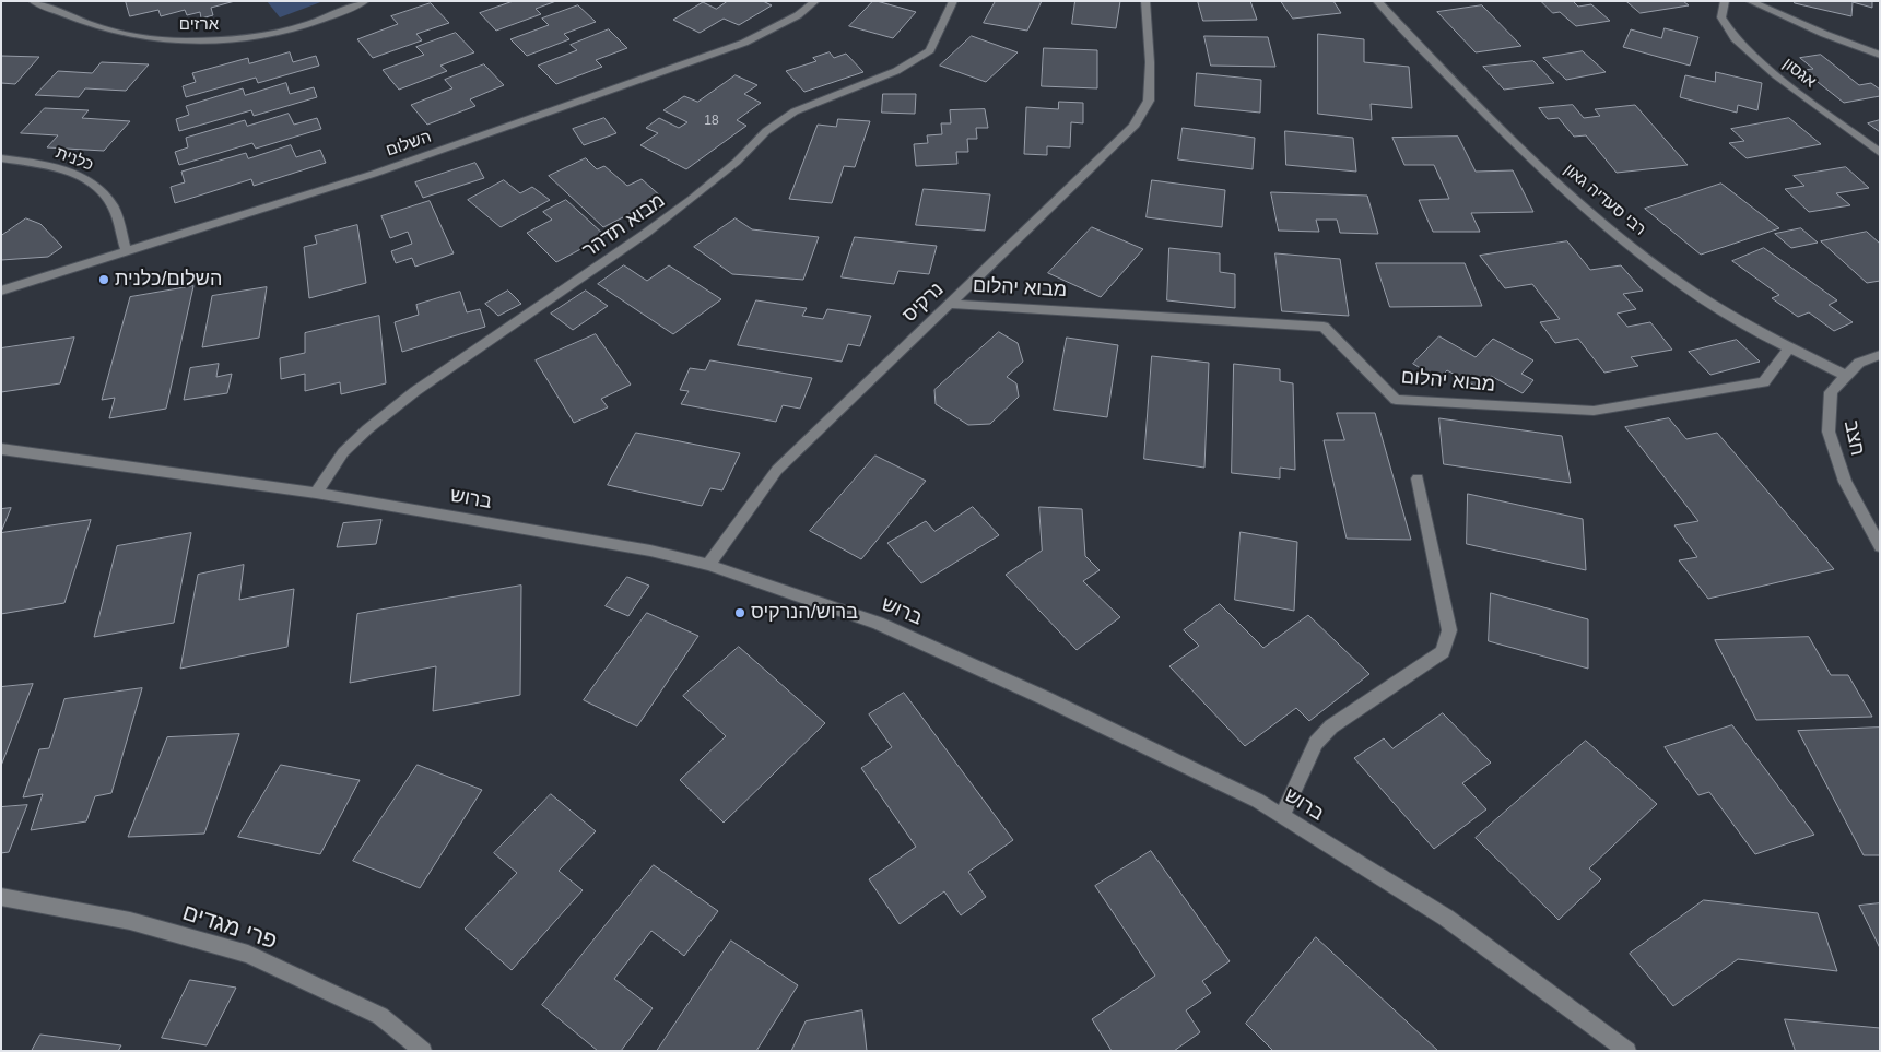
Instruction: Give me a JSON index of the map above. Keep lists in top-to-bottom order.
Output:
{
  "streets": {
    "street": [
      "ארזים",
      "אגסון",
      "השלום",
      "כלנית",
      "רבי סעדיה גאון",
      "מבוא תדהר",
      "מבוא יהלום",
      "נרקיס",
      "חצב",
      "ברוש",
      "פרי מגדים"
    ]
  },
  "crossings": [
    ["השלום", "כלנית"],
    ["רבי סעדיה גאון", "מבוא יהלום"],
    ["רבי סעדיה גאון", "חצב"],
    ["מבוא תדהר", "ברוש"],
    ["מבוא יהלום", "נרקיס"],
    ["נרקיס", "ברוש"]
  ],
  "places": ["השלום/כלנית", "ברוש/הנרקיס"],
  "house_numbers": ["18"]
}
